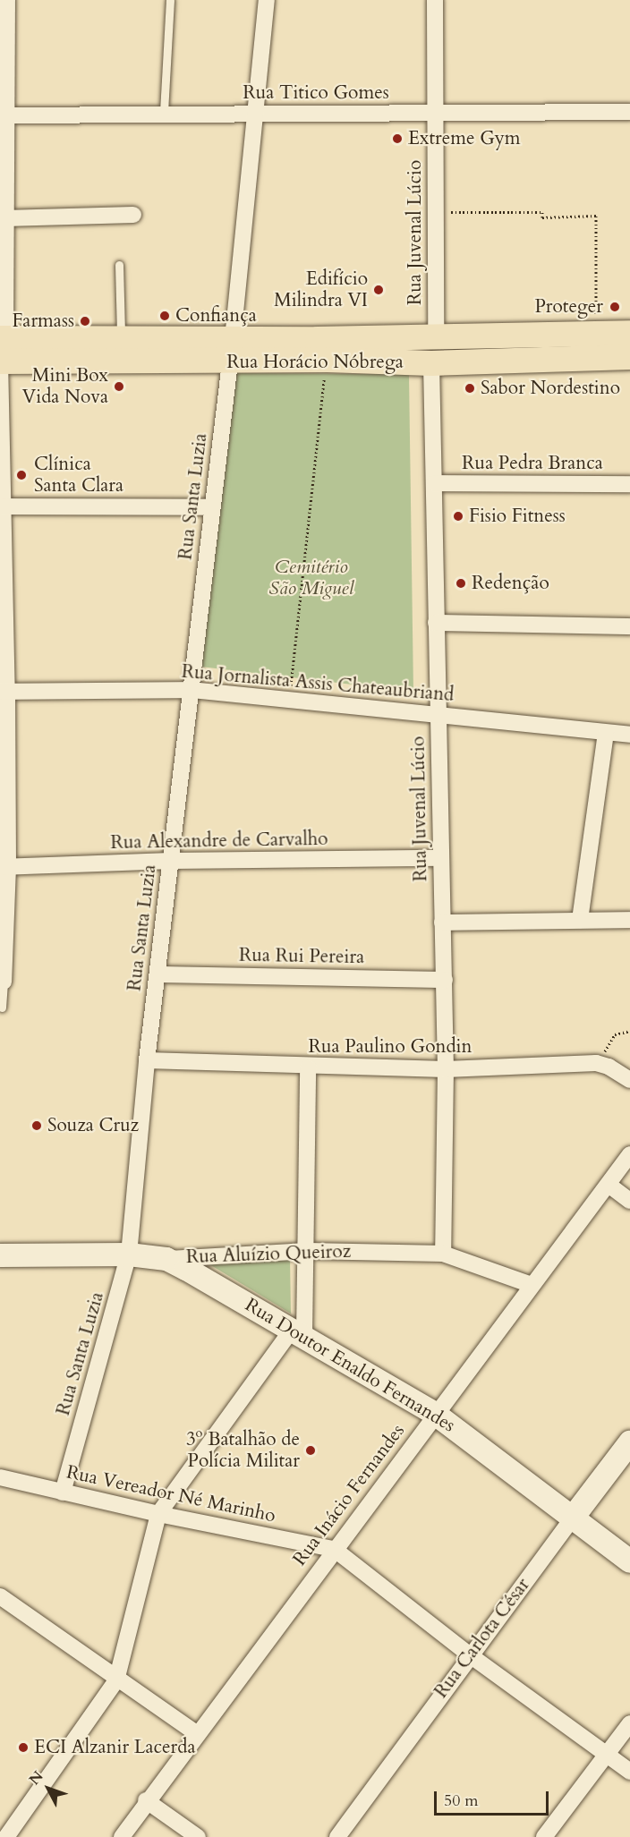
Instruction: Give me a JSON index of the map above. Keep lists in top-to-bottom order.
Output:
{
  "streets": {
    "main road": [
      "Rua Horácio Nóbrega",
      "Rua Aluízio Queiroz",
      "Rua Doutor Enaldo Fernandes",
      "Rua Carlota César"
    ],
    "street": [
      "Rua Titico Gomes",
      "Rua Juvenal Lúcio",
      "Rua Pedra Branca",
      "Rua Santa Luzia",
      "Rua Jornalista Assis Chateaubriand",
      "Rua Alexandre de Carvalho",
      "Rua Rui Pereira",
      "Rua Paulino Gondin",
      "Rua Vereador Né Marinho",
      "Rua Inácio Fernandes"
    ]
  },
  "crossings": [
    ["Rua Titico Gomes", "Rua Juvenal Lúcio"],
    ["Rua Titico Gomes", "Rua Santa Luzia"],
    ["Rua Juvenal Lúcio", "Rua Horácio Nóbrega"],
    ["Rua Juvenal Lúcio", "Rua Pedra Branca"],
    ["Rua Juvenal Lúcio", "Rua Jornalista Assis Chateaubriand"],
    ["Rua Juvenal Lúcio", "Rua Alexandre de Carvalho"],
    ["Rua Juvenal Lúcio", "Rua Rui Pereira"],
    ["Rua Juvenal Lúcio", "Rua Paulino Gondin"],
    ["Rua Juvenal Lúcio", "Rua Aluízio Queiroz"],
    ["Rua Horácio Nóbrega", "Rua Santa Luzia"],
    ["Rua Santa Luzia", "Rua Jornalista Assis Chateaubriand"],
    ["Rua Santa Luzia", "Rua Alexandre de Carvalho"],
    ["Rua Santa Luzia", "Rua Rui Pereira"],
    ["Rua Santa Luzia", "Rua Paulino Gondin"],
    ["Rua Santa Luzia", "Rua Aluízio Queiroz"],
    ["Rua Santa Luzia", "Rua Vereador Né Marinho"],
    ["Rua Aluízio Queiroz", "Rua Doutor Enaldo Fernandes"],
    ["Rua Aluízio Queiroz", "Rua Inácio Fernandes"],
    ["Rua Doutor Enaldo Fernandes", "Rua Inácio Fernandes"],
    ["Rua Doutor Enaldo Fernandes", "Rua Carlota César"],
    ["Rua Vereador Né Marinho", "Rua Inácio Fernandes"]
  ],
  "parks": ["Cemitério São Miguel"],
  "places": [
    "Extreme Gym",
    "Edifício Milindra VI",
    "Proteger",
    "Confiança",
    "Farmass",
    "Mini Box Vida Nova",
    "Sabor Nordestino",
    "Clínica Santa Clara",
    "Fisio Fitness",
    "Redenção",
    "Souza Cruz",
    "3º Batalhão de Polícia Militar",
    "ECI Alzanir Lacerda"
  ],
  "scale_bar": "50 m",
  "north": "top left"
}
